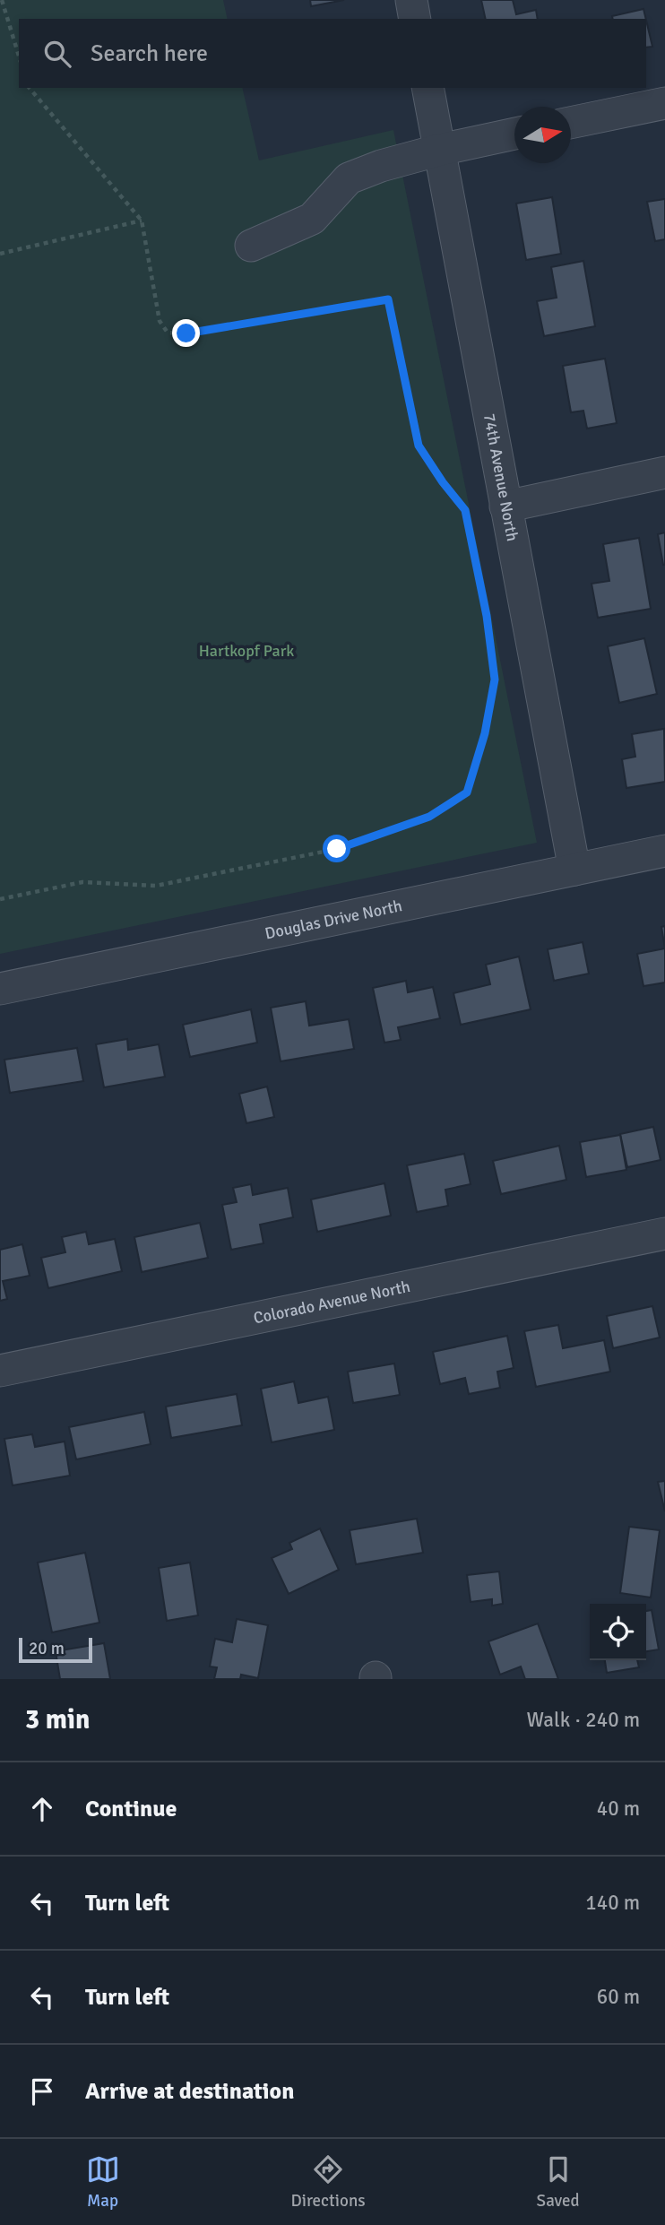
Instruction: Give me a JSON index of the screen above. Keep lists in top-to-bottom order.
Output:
{
  "streets": {
    "street": ["74th Avenue North", "Douglas Drive North", "Colorado Avenue North"]
  },
  "crossings": [
    ["74th Avenue North", "Douglas Drive North"]
  ],
  "parks": ["Hartkopf Park"],
  "scale_bar": "20 m",
  "north": "right",
  "page": {
    "search": "Search here",
    "scale": "20 m",
    "heading": ["3 min", "Walk · 240 m"],
    "list": [
      ["Continue", "40 m"],
      ["Turn left", "140 m"],
      ["Turn left", "60 m"],
      "Arrive at destination"
    ],
    "nav": ["Map", "Directions", "Saved"]
  }
}
